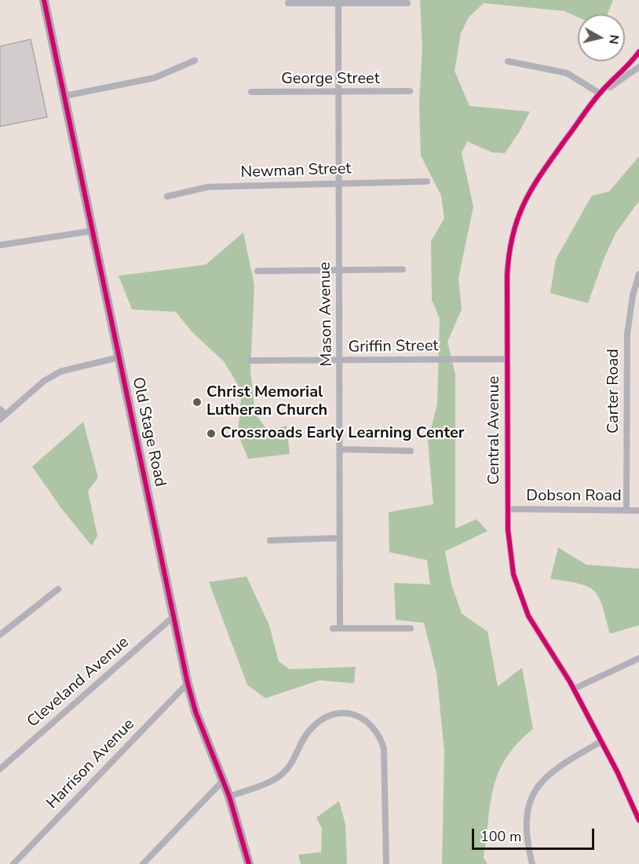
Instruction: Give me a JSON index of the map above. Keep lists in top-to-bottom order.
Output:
{
  "streets": {
    "street": [
      "George Street",
      "Newman Street",
      "Mason Avenue",
      "Griffin Street",
      "Carter Road",
      "Central Avenue",
      "Old Stage Road",
      "Dobson Road",
      "Cleveland Avenue",
      "Harrison Avenue"
    ]
  },
  "crossings": [
    ["George Street", "Mason Avenue"],
    ["Newman Street", "Mason Avenue"],
    ["Mason Avenue", "Griffin Street"],
    ["Griffin Street", "Central Avenue"],
    ["Carter Road", "Dobson Road"],
    ["Central Avenue", "Dobson Road"],
    ["Old Stage Road", "Cleveland Avenue"],
    ["Old Stage Road", "Harrison Avenue"]
  ],
  "places": ["Christ Memorial Lutheran Church", "Crossroads Early Learning Center"],
  "scale_bar": "100 m",
  "north": "right"
}
